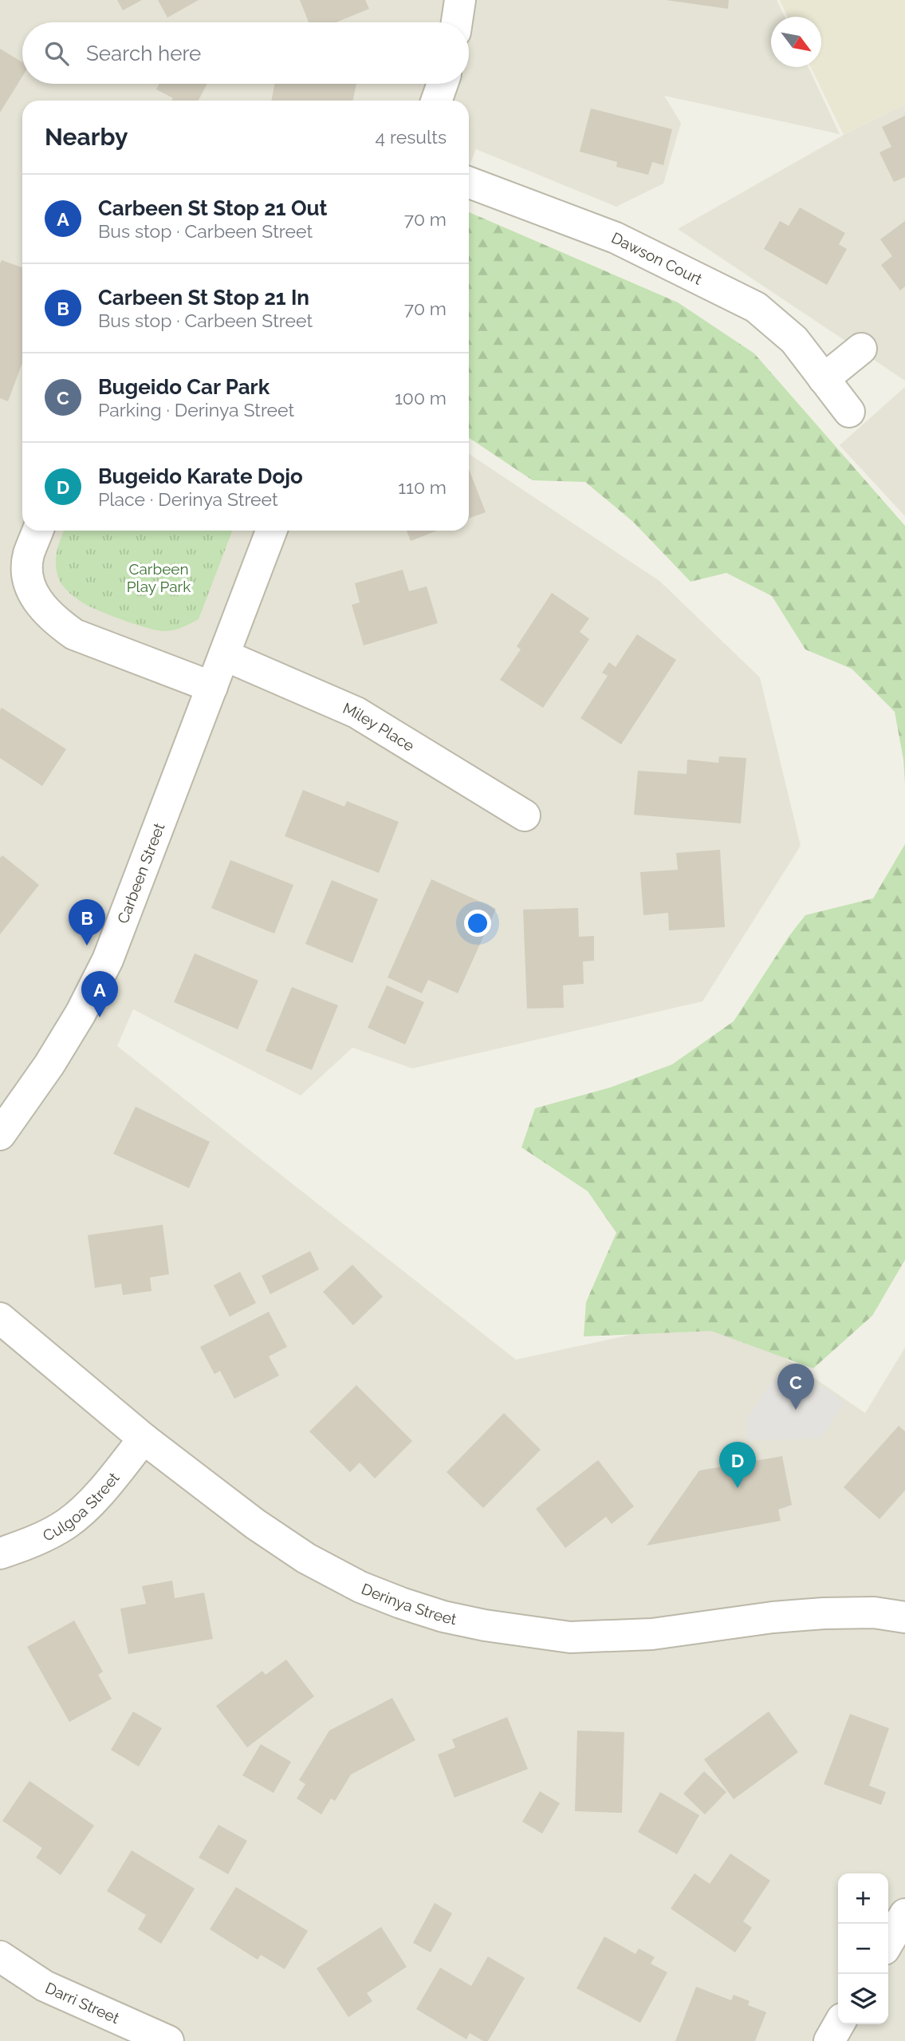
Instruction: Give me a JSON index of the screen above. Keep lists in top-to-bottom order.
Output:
{
  "streets": {
    "street": [
      "Dawson Court",
      "Miley Place",
      "Carbeen Street",
      "Culgoa Street",
      "Derinya Street",
      "Darri Street"
    ]
  },
  "crossings": [
    ["Miley Place", "Carbeen Street"],
    ["Culgoa Street", "Derinya Street"]
  ],
  "parks": ["Carbeen Play Park"],
  "north": "bottom right",
  "page": {
    "search": "Search here",
    "heading": ["Nearby", "4 results"],
    "list": [
      {
        "mark": "A",
        "name": "Carbeen St Stop 21 Out",
        "note": "Bus stop · Carbeen Street",
        "value": "70 m"
      },
      {
        "mark": "B",
        "name": "Carbeen St Stop 21 In",
        "note": "Bus stop · Carbeen Street",
        "value": "70 m"
      },
      {
        "mark": "C",
        "name": "Bugeido Car Park",
        "note": "Parking · Derinya Street",
        "value": "100 m"
      },
      {
        "mark": "D",
        "name": "Bugeido Karate Dojo",
        "note": "Place · Derinya Street",
        "value": "110 m"
      }
    ],
    "pins": [
      "B",
      "A",
      "C",
      "D"
    ],
    "map_buttons": ["+", "−"]
  }
}
